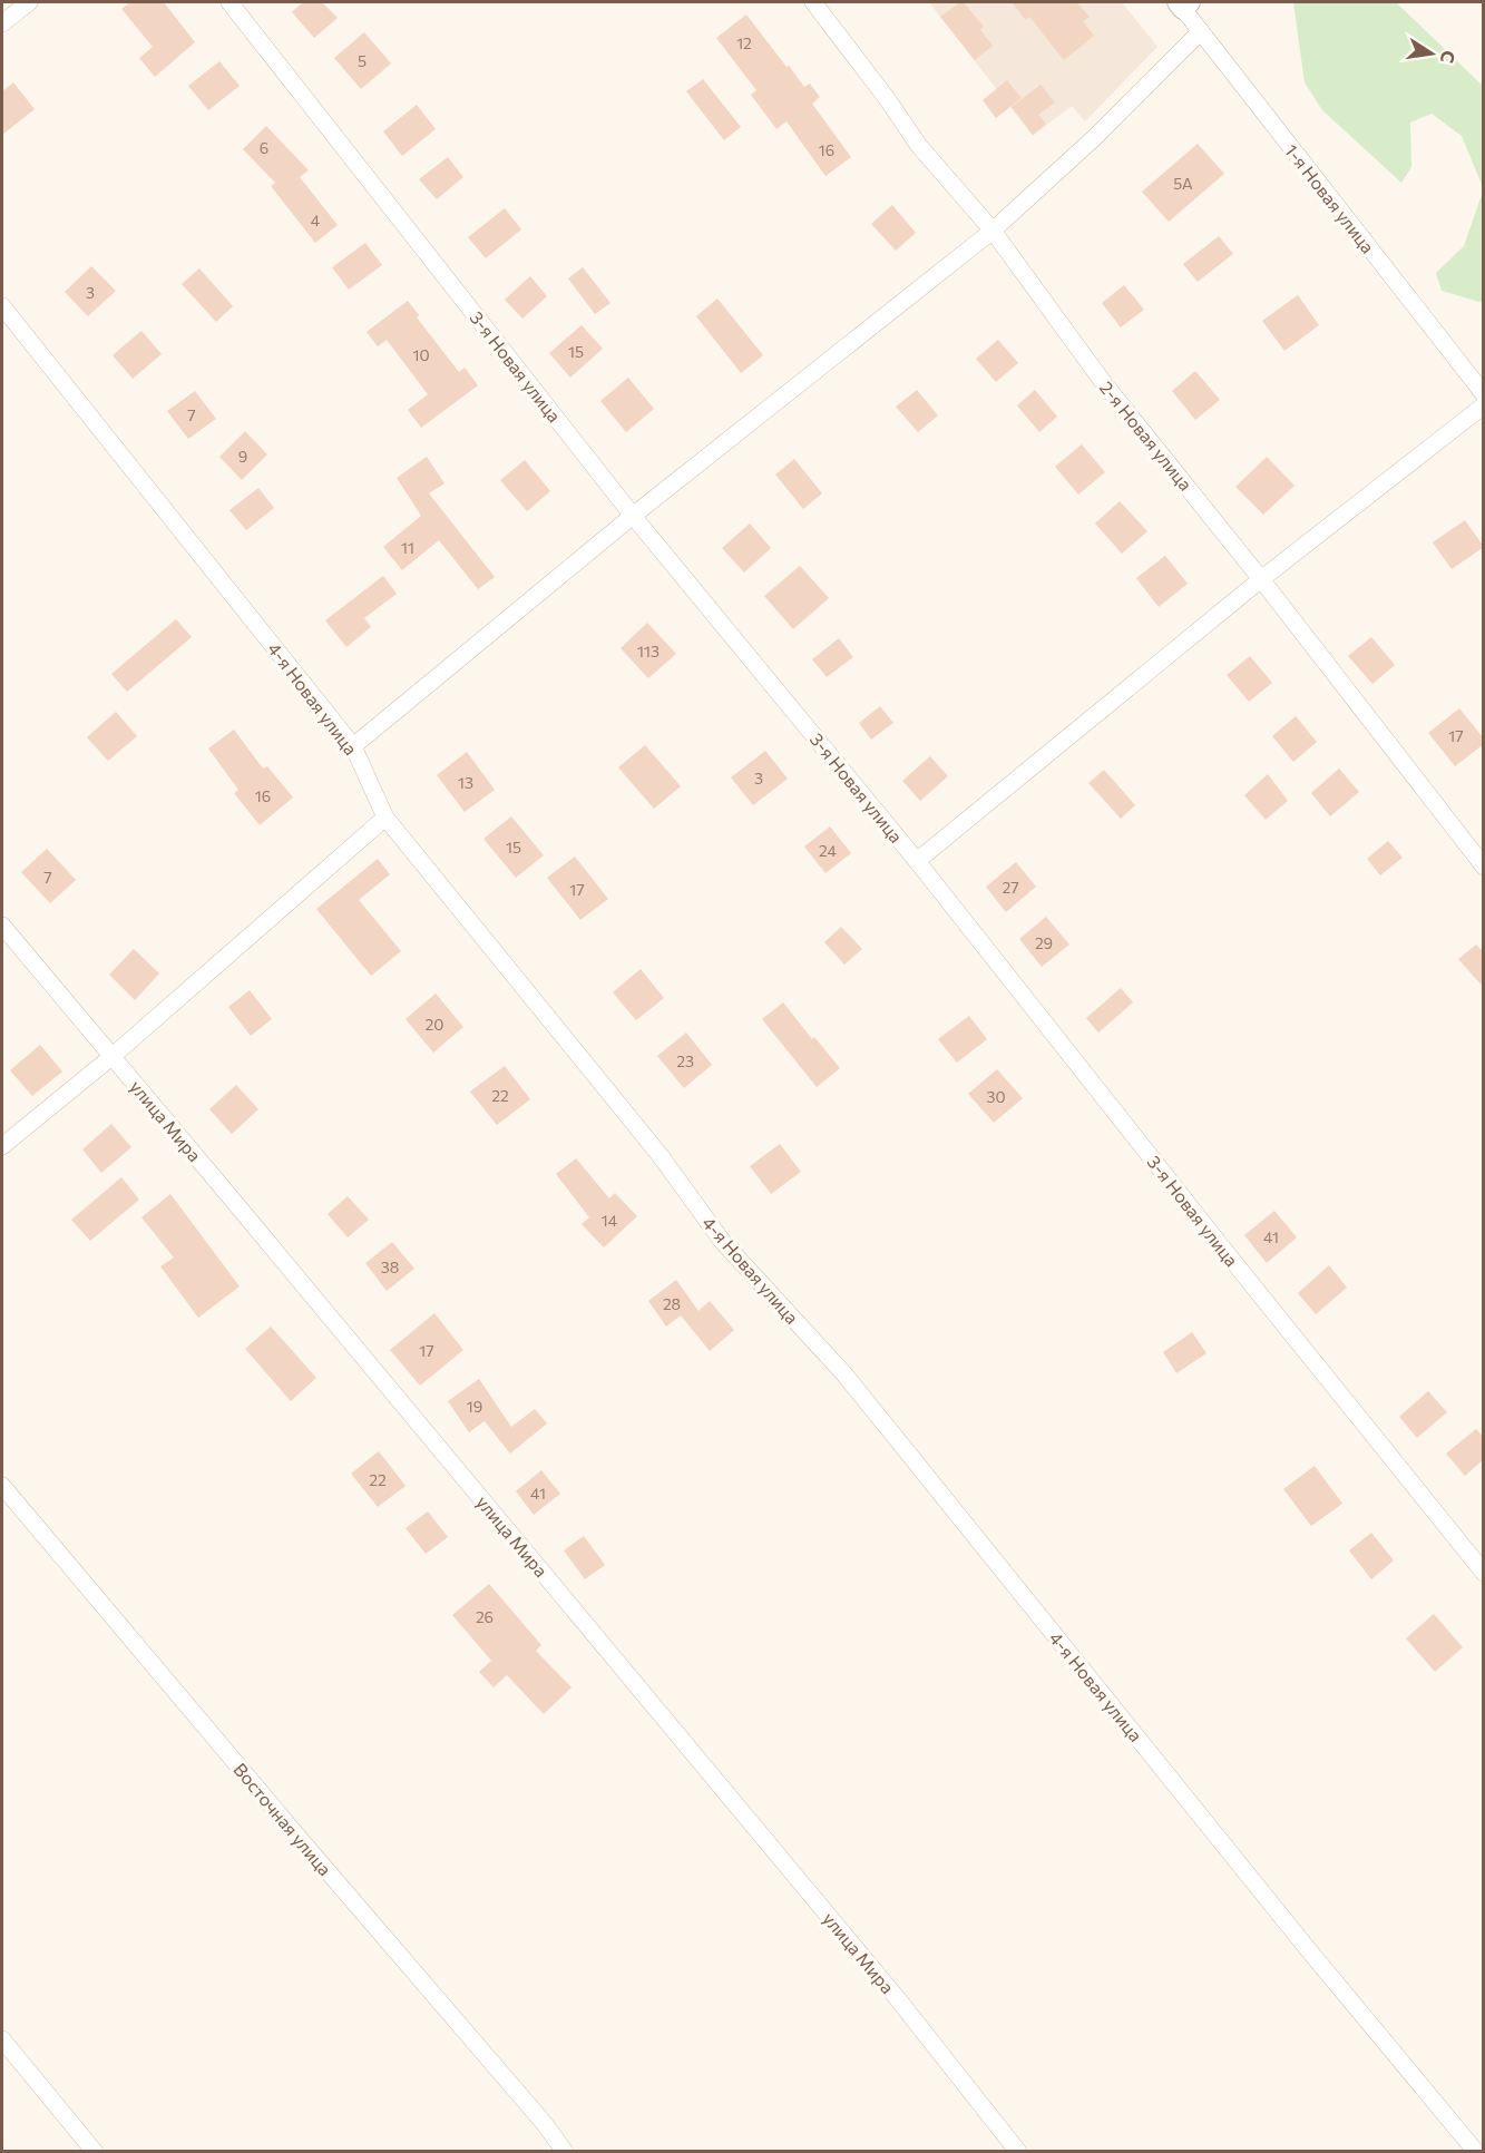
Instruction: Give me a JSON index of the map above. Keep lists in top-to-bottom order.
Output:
{
  "streets": {
    "street": [
      "1-я Новая улица",
      "3-я Новая улица",
      "2-я Новая улица",
      "4-я Новая улица",
      "улица Мира",
      "Восточная улица"
    ]
  },
  "house_numbers": [
    "12",
    "5",
    "6",
    "16",
    "5А",
    "4",
    "3",
    "15",
    "10",
    "7",
    "9",
    "11",
    "113",
    "17",
    "3",
    "13",
    "16",
    "15",
    "24",
    "7",
    "27",
    "17",
    "29",
    "20",
    "23",
    "22",
    "30",
    "14",
    "41",
    "38",
    "28",
    "17",
    "19",
    "22",
    "41",
    "26"
  ],
  "north": "right"
}
